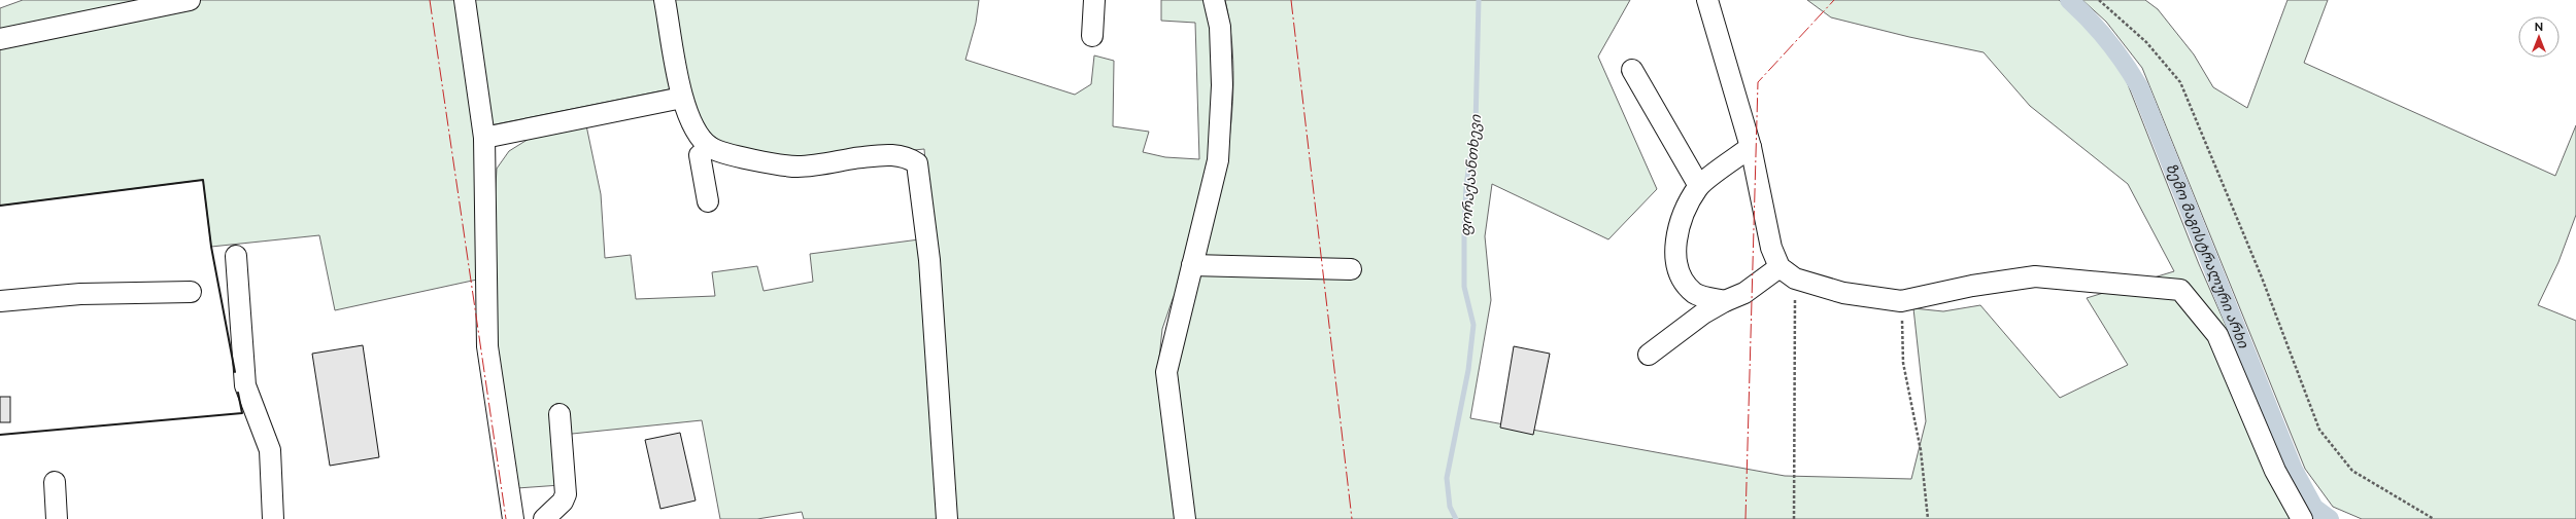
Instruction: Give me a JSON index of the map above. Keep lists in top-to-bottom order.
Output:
{
  "water": ["ფორაქაანთხევი", "ზემო მაგისტრალური არხი"],
  "north": "top"
}
